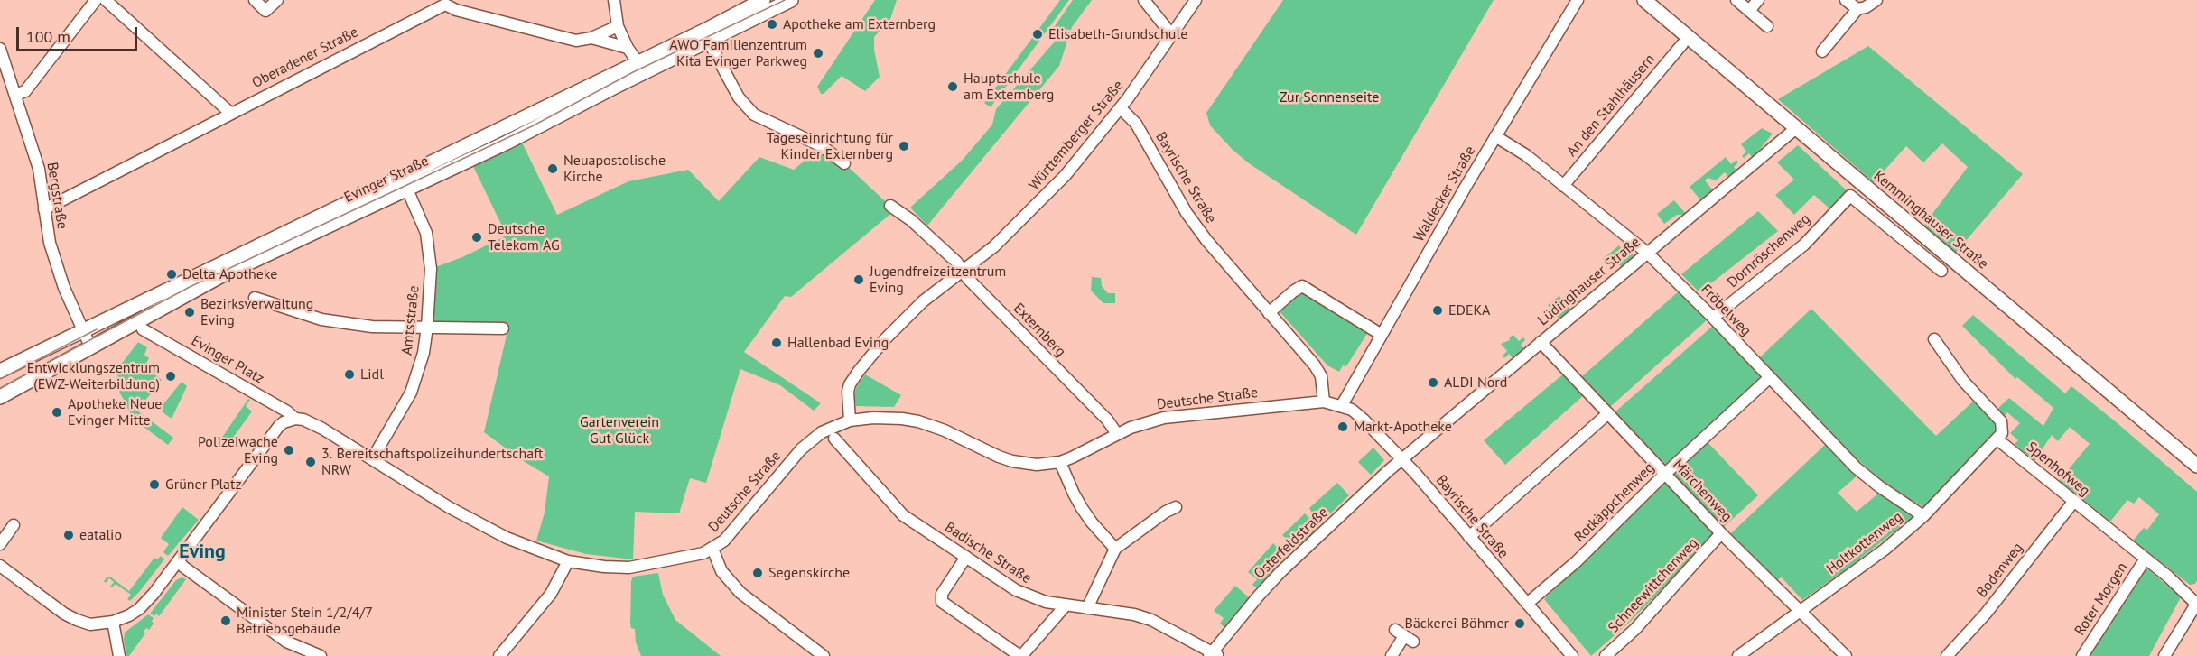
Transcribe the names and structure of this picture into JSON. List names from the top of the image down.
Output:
{
  "streets": {
    "main road": ["Evinger Straße", "Kemminghauser Straße"],
    "street": [
      "Oberadener Straße",
      "An den Stahlhäusern",
      "Württemberger Straße",
      "Bayrische Straße",
      "Waldecker Straße",
      "Bergstraße",
      "Dornröschenweg",
      "Lüdinghauser Straße",
      "Fröbelweg",
      "Amtsstraße",
      "Externberg",
      "Evinger Platz",
      "Deutsche Straße",
      "Spenhofweg",
      "Märchenweg",
      "Rotkäppchenweg",
      "Osterfeldstraße",
      "Holtkottenweg",
      "Badische Straße",
      "Bodenweg",
      "Schneewittchenweg",
      "Roter Morgen"
    ]
  },
  "crossings": [
    ["Oberadener Straße", "Bergstraße"],
    ["An den Stahlhäusern", "Fröbelweg"],
    ["Württemberger Straße", "Bayrische Straße"],
    ["Württemberger Straße", "Externberg"],
    ["Württemberger Straße", "Deutsche Straße"],
    ["Bayrische Straße", "Waldecker Straße"],
    ["Bayrische Straße", "Lüdinghauser Straße"],
    ["Bayrische Straße", "Deutsche Straße"],
    ["Bayrische Straße", "Rotkäppchenweg"],
    ["Bayrische Straße", "Osterfeldstraße"],
    ["Evinger Straße", "Bergstraße"],
    ["Evinger Straße", "Amtsstraße"],
    ["Waldecker Straße", "Fröbelweg"],
    ["Waldecker Straße", "Deutsche Straße"],
    ["Kemminghauser Straße", "Lüdinghauser Straße"],
    ["Dornröschenweg", "Fröbelweg"],
    ["Lüdinghauser Straße", "Fröbelweg"],
    ["Lüdinghauser Straße", "Märchenweg"],
    ["Lüdinghauser Straße", "Osterfeldstraße"],
    ["Fröbelweg", "Rotkäppchenweg"],
    ["Fröbelweg", "Holtkottenweg"],
    ["Amtsstraße", "Deutsche Straße"],
    ["Externberg", "Deutsche Straße"],
    ["Evinger Platz", "Deutsche Straße"],
    ["Spenhofweg", "Holtkottenweg"],
    ["Spenhofweg", "Bodenweg"],
    ["Spenhofweg", "Roter Morgen"],
    ["Märchenweg", "Rotkäppchenweg"],
    ["Märchenweg", "Holtkottenweg"],
    ["Märchenweg", "Schneewittchenweg"],
    ["Osterfeldstraße", "Badische Straße"]
  ],
  "districts": ["Eving"],
  "parks": ["Zur Sonnenseite", "Gartenverein Gut Glück"],
  "places": [
    "Apotheke am Externberg",
    "Elisabeth-Grundschule",
    "AWO Familienzentrum Kita Evinger Parkweg",
    "Hauptschule am Externberg",
    "Tageseinrichtung für Kinder Externberg",
    "Neuapostolische Kirche",
    "Deutsche Telekom AG",
    "Delta Apotheke",
    "Jugendfreizeitzentrum Eving",
    "EDEKA",
    "Bezirksverwaltung Eving",
    "Hallenbad Eving",
    "Lidl",
    "Entwicklungszentrum (EWZ-Weiterbildung)",
    "ALDI Nord",
    "Apotheke Neue Evinger Mitte",
    "Markt-Apotheke",
    "Polizeiwache Eving",
    "3. Bereitschaftspolizeihundertschaft NRW",
    "Grüner Platz",
    "eatalio",
    "Segenskirche",
    "Minister Stein 1/2/4/7 Betriebsgebäude",
    "Bäckerei Böhmer"
  ],
  "scale_bar": "100 m"
}
